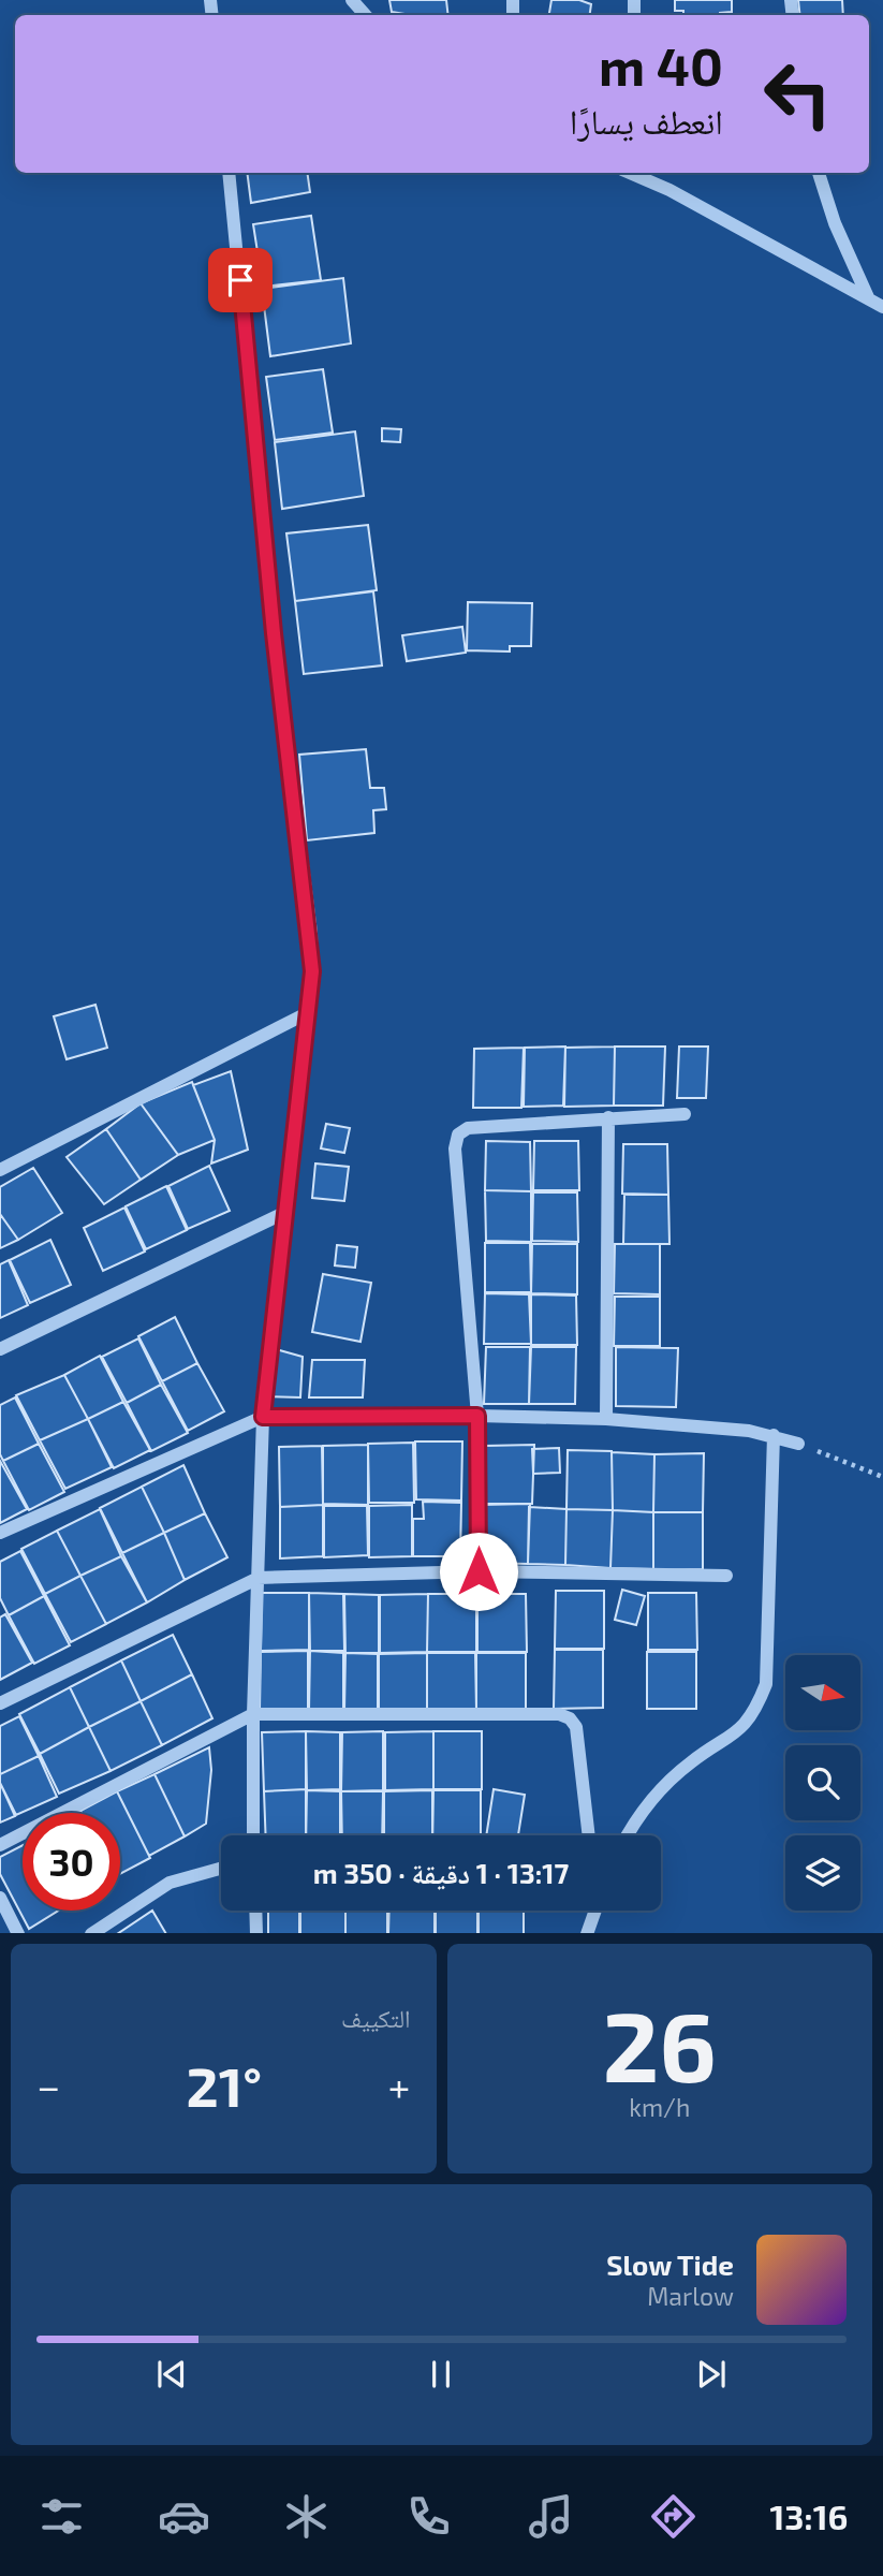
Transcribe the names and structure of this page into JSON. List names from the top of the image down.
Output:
{
  "north": "right",
  "page": {
    "turn": ["40 m", "انعطف يسارًا"],
    "limit": "30",
    "trip": "13:17 · 1 دقيقة · 350 m",
    "tile": [
      ["26", "km/h"],
      "التكييف"
    ],
    "heat": ["−", "21°", "+"],
    "song": ["Slow Tide", "Marlow"],
    "tabs": "13:16"
  }
}
